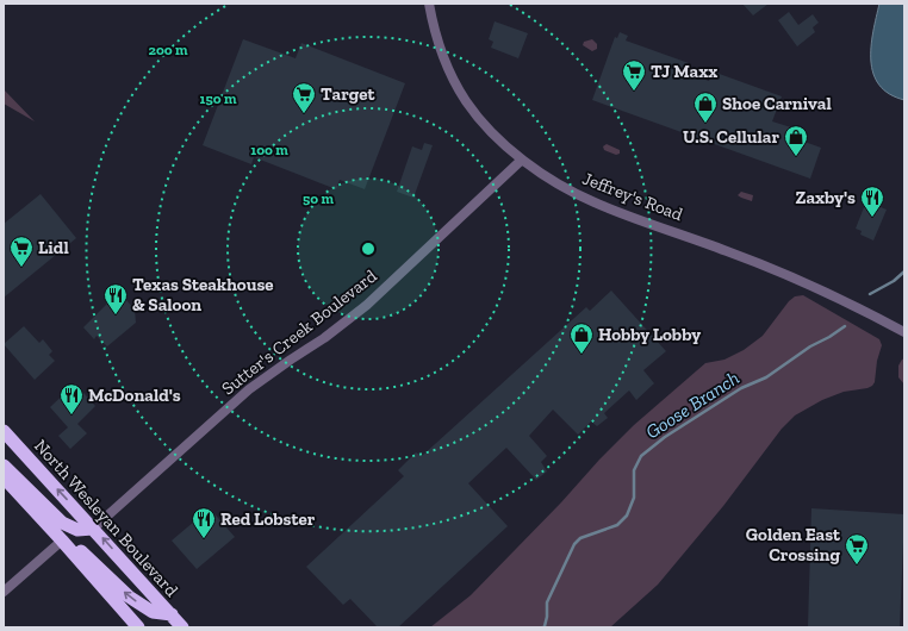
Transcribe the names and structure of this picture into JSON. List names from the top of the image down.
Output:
{
  "streets": {
    "highway": ["North Wesleyan Boulevard"],
    "street": ["Jeffrey's Road", "Sutter's Creek Boulevard"]
  },
  "crossings": [
    ["Jeffrey's Road", "Sutter's Creek Boulevard"],
    ["Sutter's Creek Boulevard", "North Wesleyan Boulevard"]
  ],
  "water": ["Goose Branch"],
  "places": {
    "supermarket": [
      "TJ Maxx",
      "Target",
      "Lidl",
      "Golden East Crossing"
    ],
    "shop": ["Shoe Carnival", "U.S. Cellular", "Hobby Lobby"],
    "restaurant": [
      "Zaxby's",
      "Texas Steakhouse & Saloon",
      "McDonald's",
      "Red Lobster"
    ]
  },
  "rings": [
    "200 m",
    "150 m",
    "100 m",
    "50 m"
  ]
}
